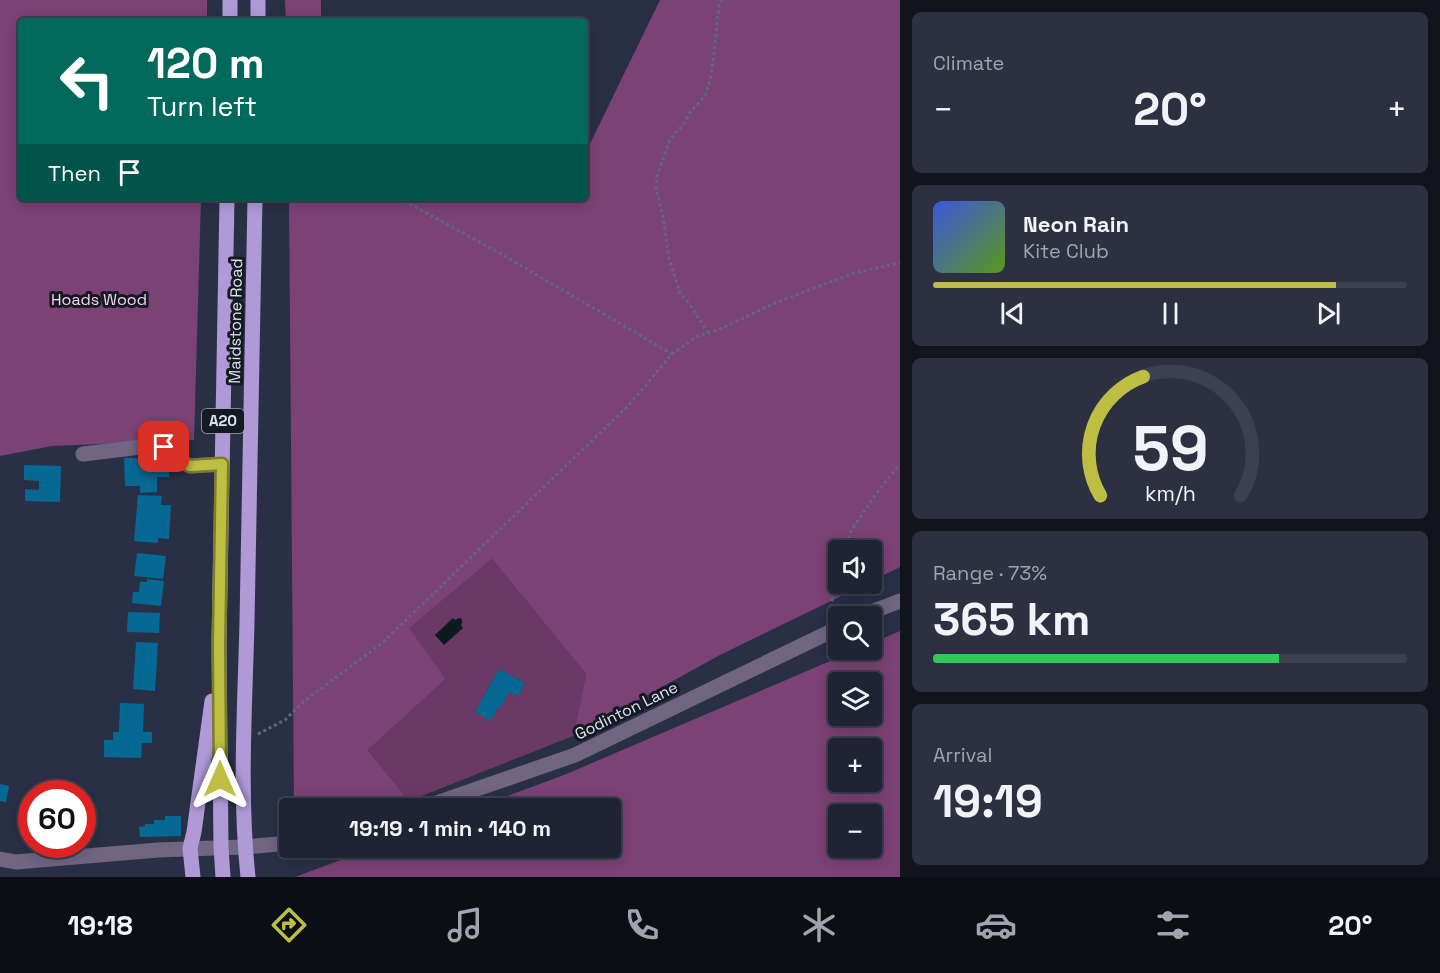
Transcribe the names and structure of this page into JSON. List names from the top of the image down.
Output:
{
  "streets": {
    "main road": ["Maidstone Road", "A20"],
    "street": ["Godinton Lane"]
  },
  "parks": ["Hoads Wood"],
  "page": {
    "tile": [
      "Climate",
      ["Range · 73%", "365 km"],
      ["Arrival", "19:19"]
    ],
    "turn": ["120 m", "Turn left"],
    "heat": ["−", "20°", "+"],
    "then": "Then",
    "song": ["Neon Rain", "Kite Club"],
    "map_buttons": ["+", "−"],
    "limit": "60",
    "trip": "19:19 · 1 min · 140 m",
    "tabs": ["19:18", "20°"],
    "gauge": ["59", "km/h"]
  }
}
